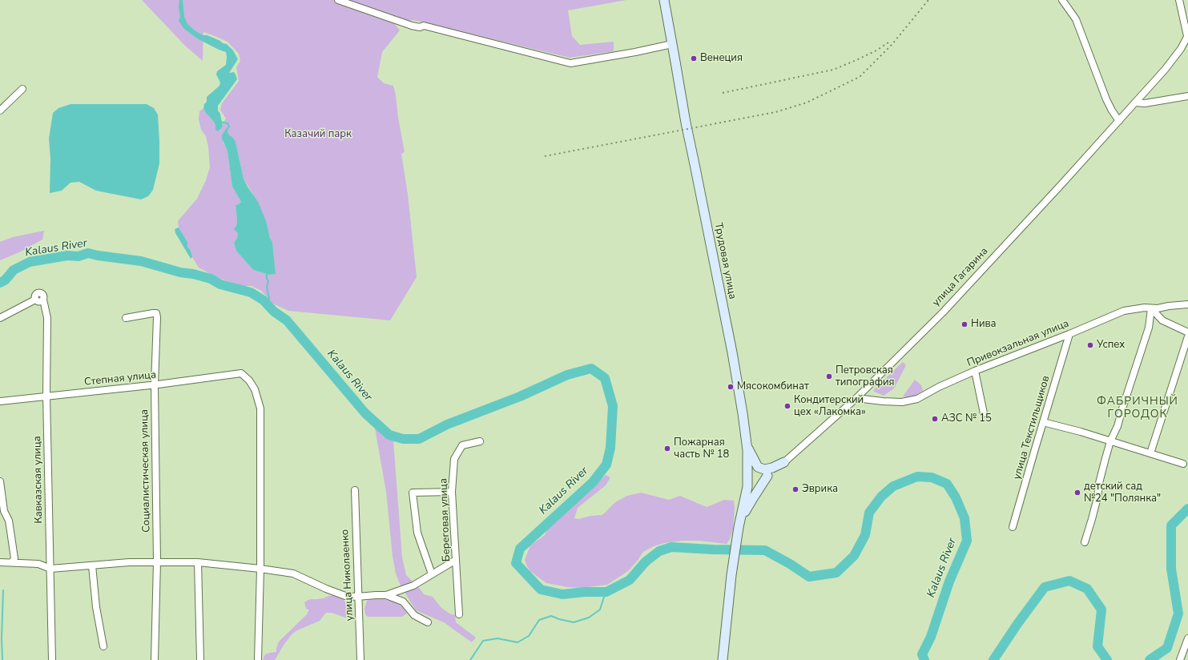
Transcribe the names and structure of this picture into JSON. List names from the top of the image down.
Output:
{
  "streets": {
    "main road": ["Трудовая улица", "улица Гагарина"],
    "street": [
      "Привокзальная улица",
      "Степная улица",
      "улица Текстильщиков",
      "Социалистическая улица",
      "Кавказская улица",
      "Береговая улица",
      "улица Николаенко"
    ]
  },
  "crossings": [
    ["Трудовая улица", "улица Гагарина"],
    ["улица Гагарина", "Привокзальная улица"],
    ["Привокзальная улица", "улица Текстильщиков"],
    ["Степная улица", "Социалистическая улица"],
    ["Степная улица", "Кавказская улица"]
  ],
  "districts": ["ФАБРИЧНЫЙ ГОРОДОК"],
  "water": ["Kalaus River"],
  "parks": ["Казачий парк"],
  "places": [
    "Венеция",
    "Нива",
    "Успех",
    "Петровская типография",
    "Мясокомбинат",
    "Кондитерский цех «Лакомка»",
    "АЗС № 15",
    "Пожарная часть № 18",
    "Эврика",
    "детский сад №24 \"Полянка\""
  ]
}
